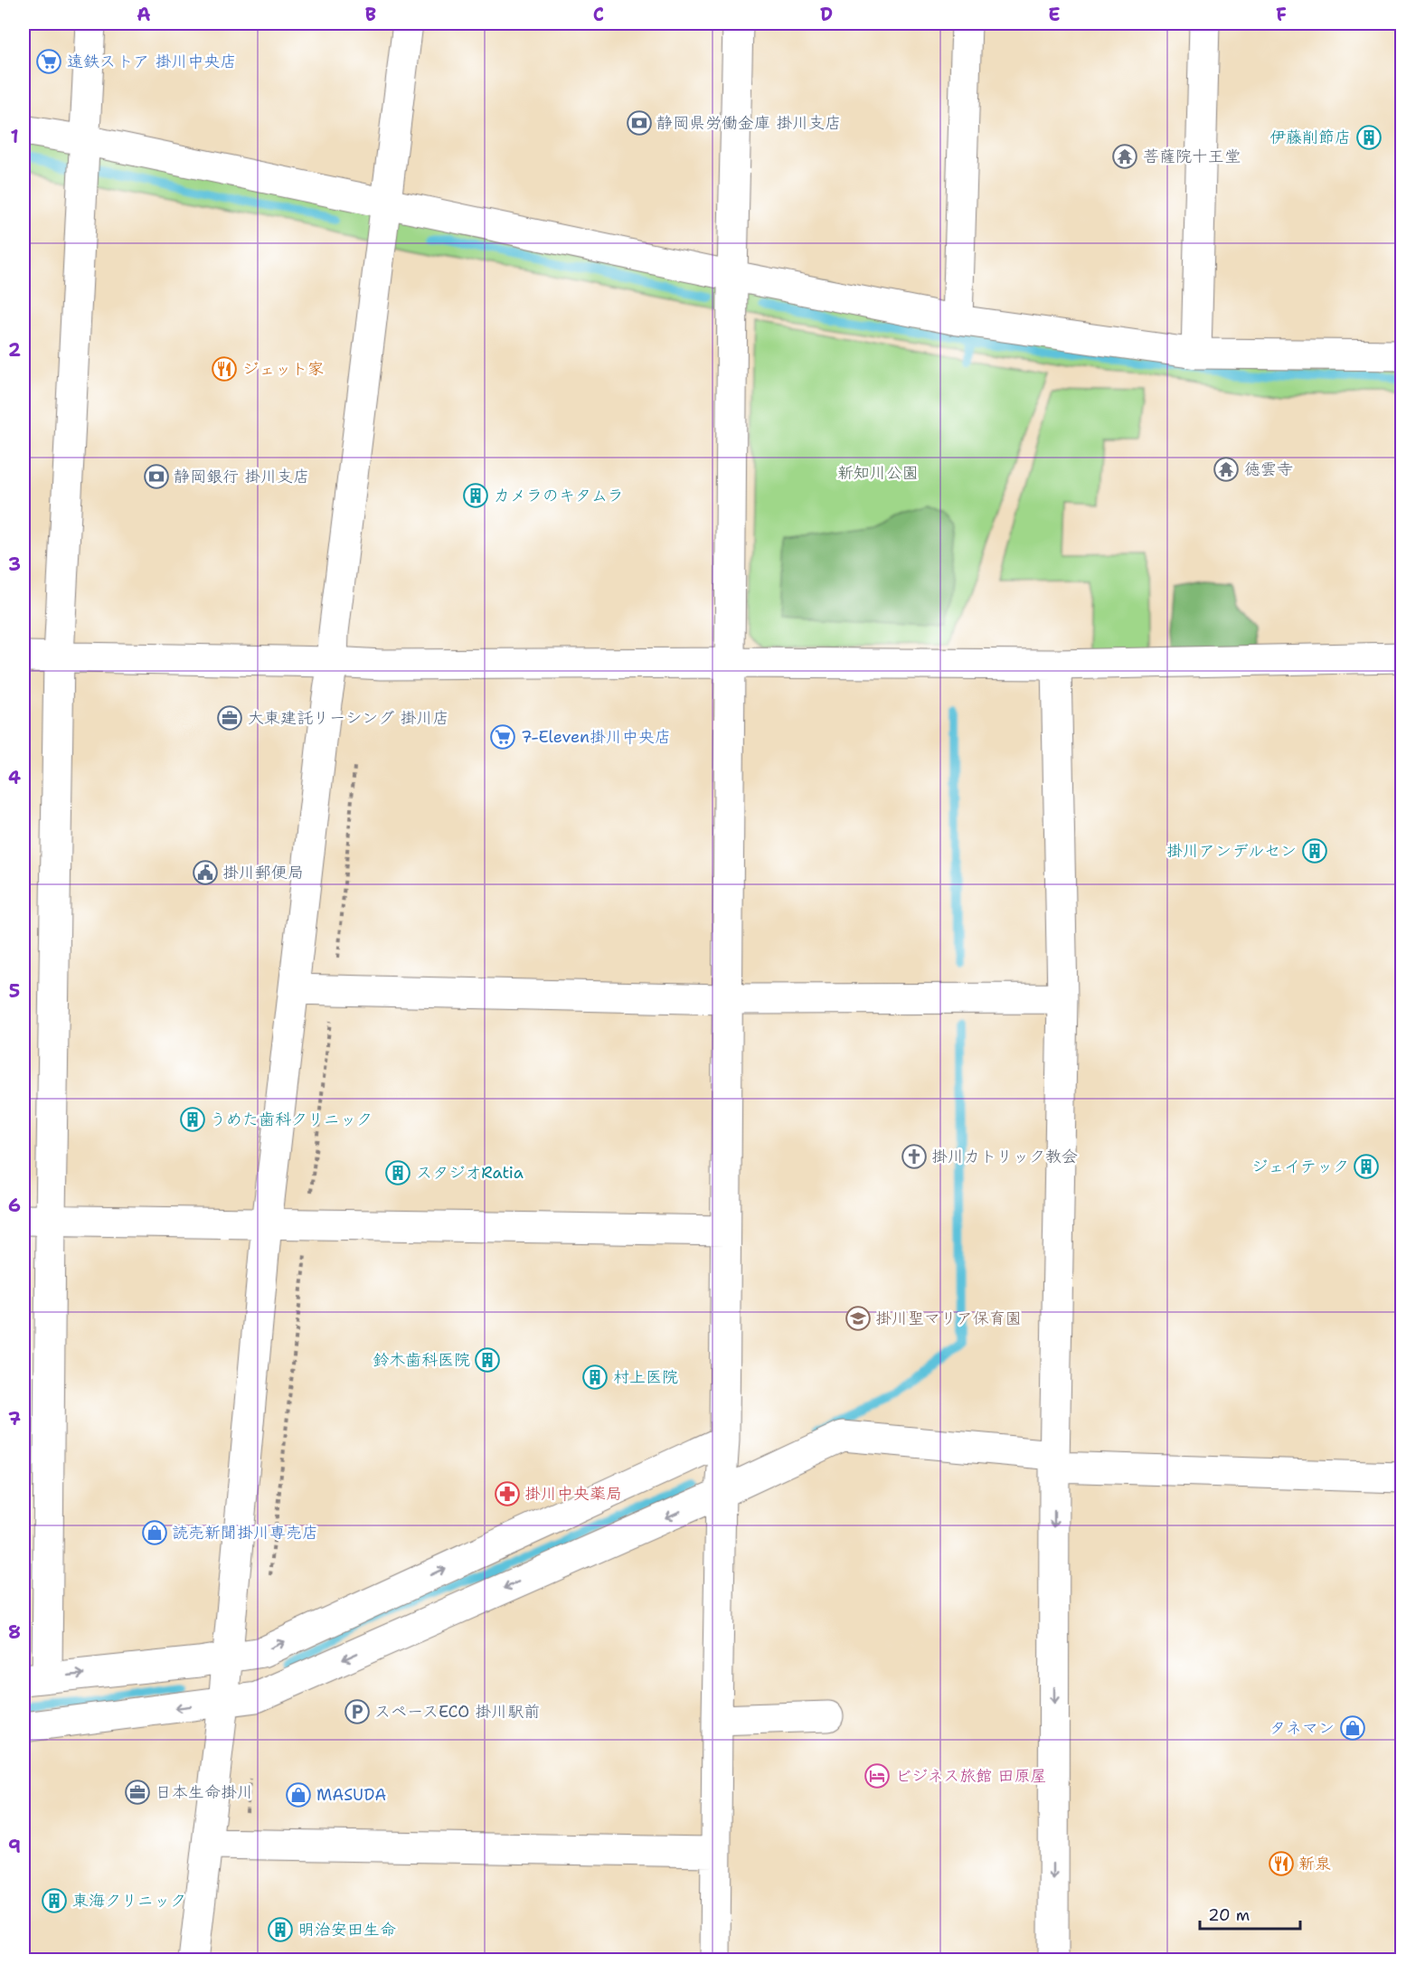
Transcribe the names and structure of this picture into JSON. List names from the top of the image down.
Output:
{
  "parks": ["新知川公園"],
  "places": {
    "supermarket": ["遠鉄ストア 掛川中央店", "7-Eleven掛川中央店"],
    "bank": ["静岡県労働金庫 掛川支店", "静岡銀行 掛川支店"],
    "building": [
      "伊藤削節店",
      "カメラのキタムラ",
      "掛川アンデルセン",
      "うめた歯科クリニック",
      "ジェイテック",
      "スタジオRatia",
      "鈴木歯科医院",
      "村上医院",
      "東海クリニック",
      "明治安田生命"
    ],
    "temple": ["菩薩院十王堂", "徳雲寺"],
    "restaurant": ["ジェット家", "新泉"],
    "office": ["大東建託リーシング 掛川店", "日本生命掛川"],
    "public building": ["掛川郵便局"],
    "church": ["掛川カトリック教会"],
    "school or university": ["掛川聖マリア保育園"],
    "pharmacy": ["掛川中央薬局"],
    "shop": ["読売新聞掛川専売店", "タネマン", "MASUDA"],
    "parking": ["スペースECO 掛川駅前"],
    "hotel": ["ビジネス旅館 田原屋"]
  },
  "scale_bar": "20 m",
  "grid": {
    "columns": [
      "A",
      "B",
      "C",
      "D",
      "E",
      "F"
    ],
    "rows": [
      "1",
      "2",
      "3",
      "4",
      "5",
      "6",
      "7",
      "8",
      "9"
    ]
  }
}
